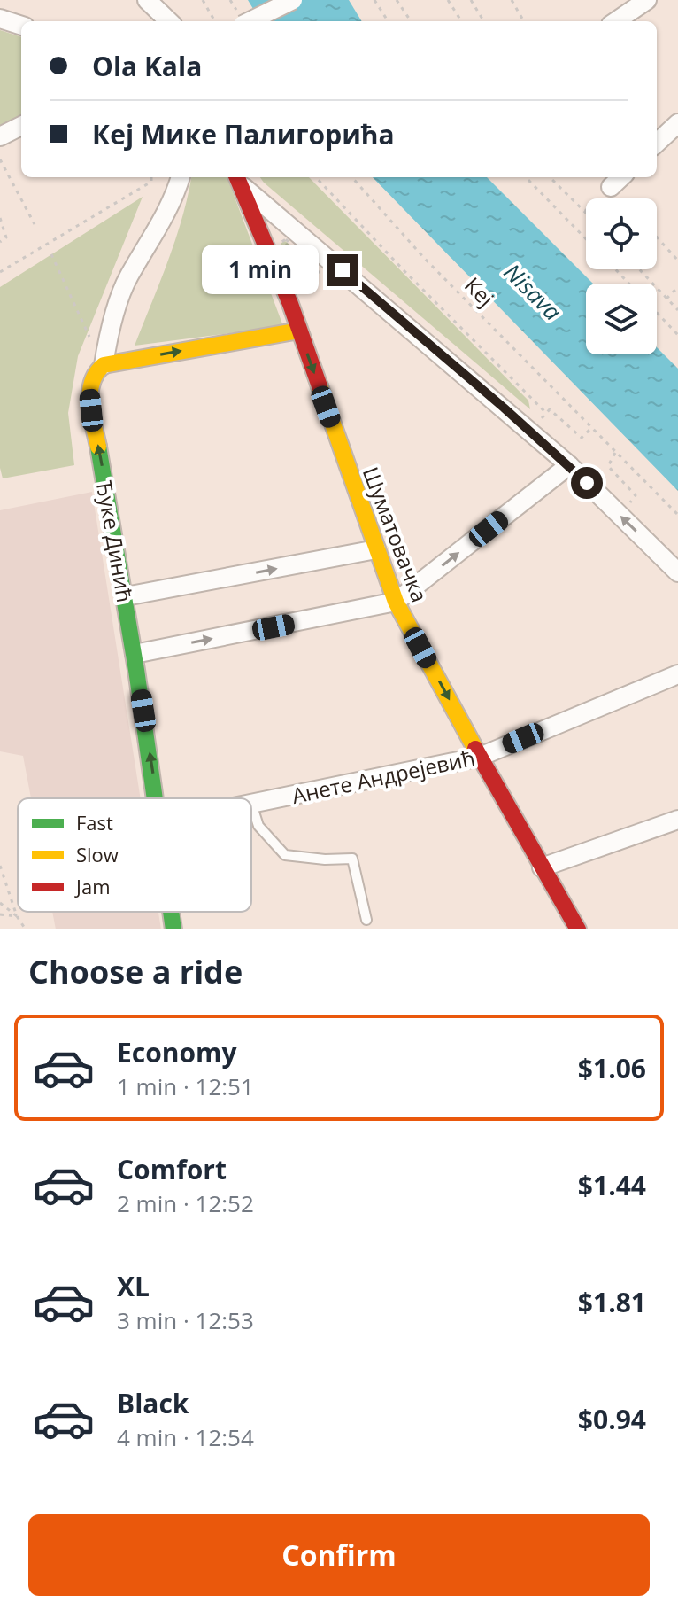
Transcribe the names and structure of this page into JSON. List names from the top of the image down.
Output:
{
  "streets": {
    "street": ["Шуматовачка", "Ђуке Динић", "Анете Андрејевић"],
    "path": ["Кеј"]
  },
  "crossings": [
    ["Шуматовачка", "Анете Андрејевић"]
  ],
  "one_way": ["Шуматовачка", "Ђуке Динић"],
  "water": ["Nisava"],
  "legend": ["Fast", "Slow", "Jam"],
  "page": {
    "banner": ["Ola Kala", "Кеј Мике Палигорића"],
    "bubble": "1 min",
    "heading": "Choose a ride",
    "list": [
      {
        "name": "Economy",
        "note": "1 min · 12:51",
        "value": "$1.06"
      },
      {
        "name": "Comfort",
        "note": "2 min · 12:52",
        "value": "$1.44"
      },
      {
        "name": "XL",
        "note": "3 min · 12:53",
        "value": "$1.81"
      },
      {
        "name": "Black",
        "note": "4 min · 12:54",
        "value": "$0.94"
      }
    ],
    "buttons": "Confirm"
  }
}
